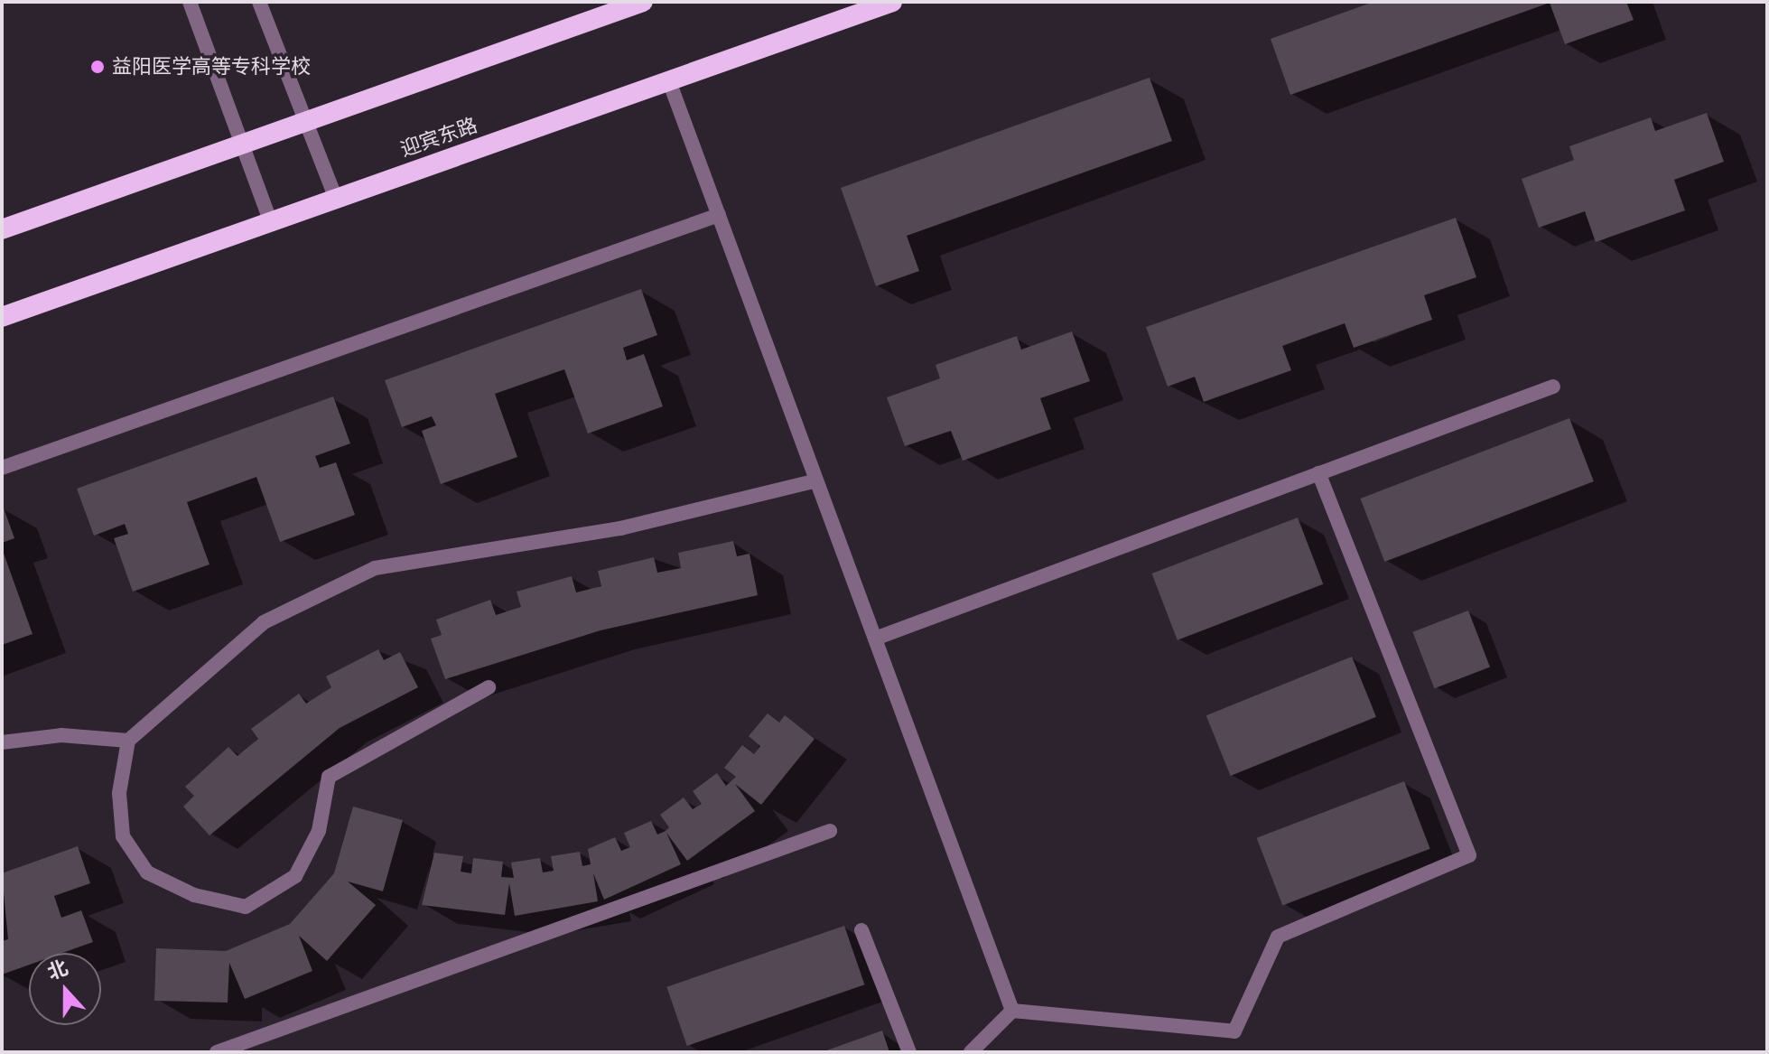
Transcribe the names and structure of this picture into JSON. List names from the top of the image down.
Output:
{
  "streets": {
    "highway": ["迎宾东路"]
  },
  "places": ["益阳医学高等专科学校"],
  "north": "top"
}
